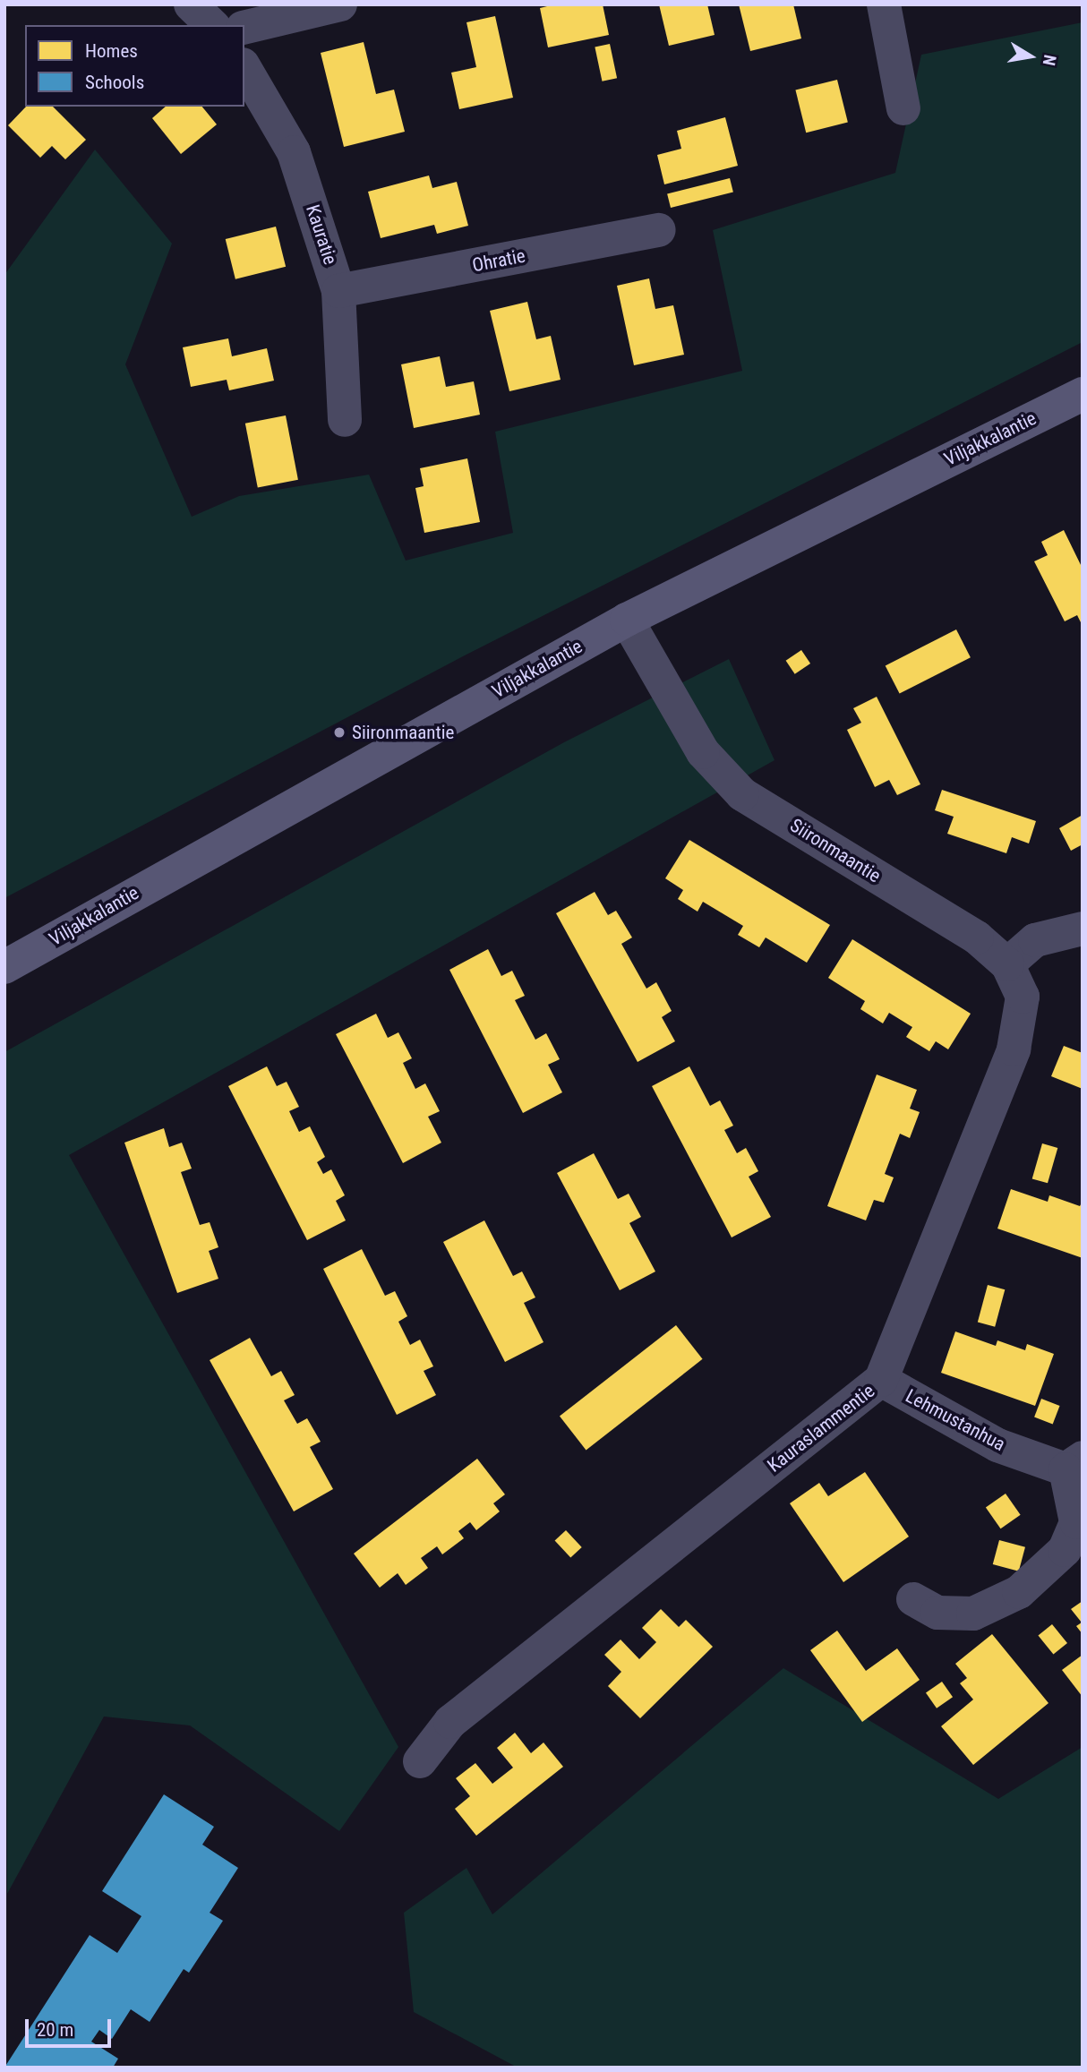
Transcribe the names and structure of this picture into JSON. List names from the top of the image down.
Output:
{
  "streets": {
    "main road": ["Viljakkalantie"],
    "street": [
      "Kauratie",
      "Ohratie",
      "Siironmaantie",
      "Lehmustanhua",
      "Kauraslammentie"
    ]
  },
  "crossings": [
    ["Kauratie", "Ohratie"],
    ["Viljakkalantie", "Siironmaantie"],
    ["Siironmaantie", "Kauraslammentie"],
    ["Lehmustanhua", "Kauraslammentie"]
  ],
  "places": ["Siironmaantie"],
  "legend": ["Homes", "Schools"],
  "scale_bar": "20 m",
  "north": "right"
}
